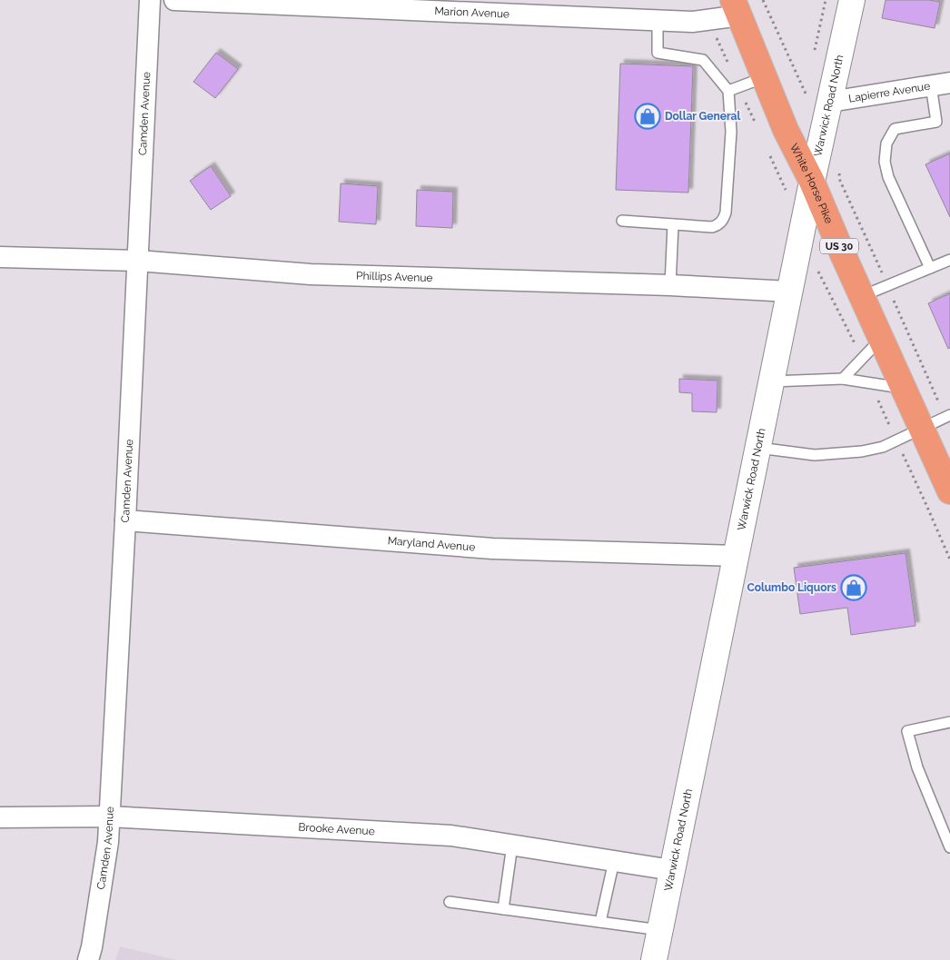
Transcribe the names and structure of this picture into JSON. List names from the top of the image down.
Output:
{
  "streets": {
    "highway": ["White Horse Pike", "US 30"],
    "street": [
      "Marion Avenue",
      "Lapierre Avenue",
      "Warwick Road North",
      "Camden Avenue",
      "Phillips Avenue",
      "Maryland Avenue",
      "Brooke Avenue"
    ]
  },
  "crossings": [
    ["Marion Avenue", "White Horse Pike"],
    ["Lapierre Avenue", "Warwick Road North"],
    ["Warwick Road North", "White Horse Pike"],
    ["Warwick Road North", "Phillips Avenue"],
    ["Warwick Road North", "Maryland Avenue"],
    ["Warwick Road North", "Brooke Avenue"],
    ["Camden Avenue", "Phillips Avenue"],
    ["Camden Avenue", "Maryland Avenue"],
    ["Camden Avenue", "Brooke Avenue"]
  ],
  "places": {
    "shop": ["Dollar General", "Columbo Liquors"]
  }
}
